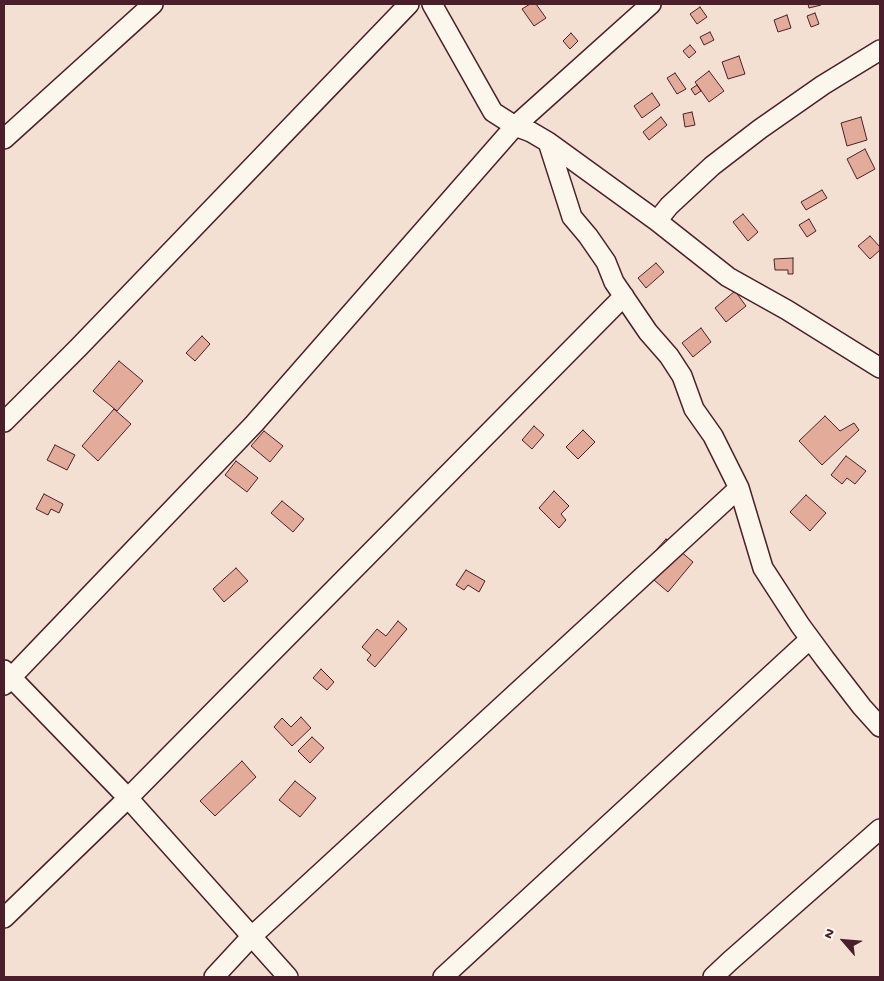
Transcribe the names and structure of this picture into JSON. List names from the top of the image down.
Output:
{
  "north": "top left"
}
